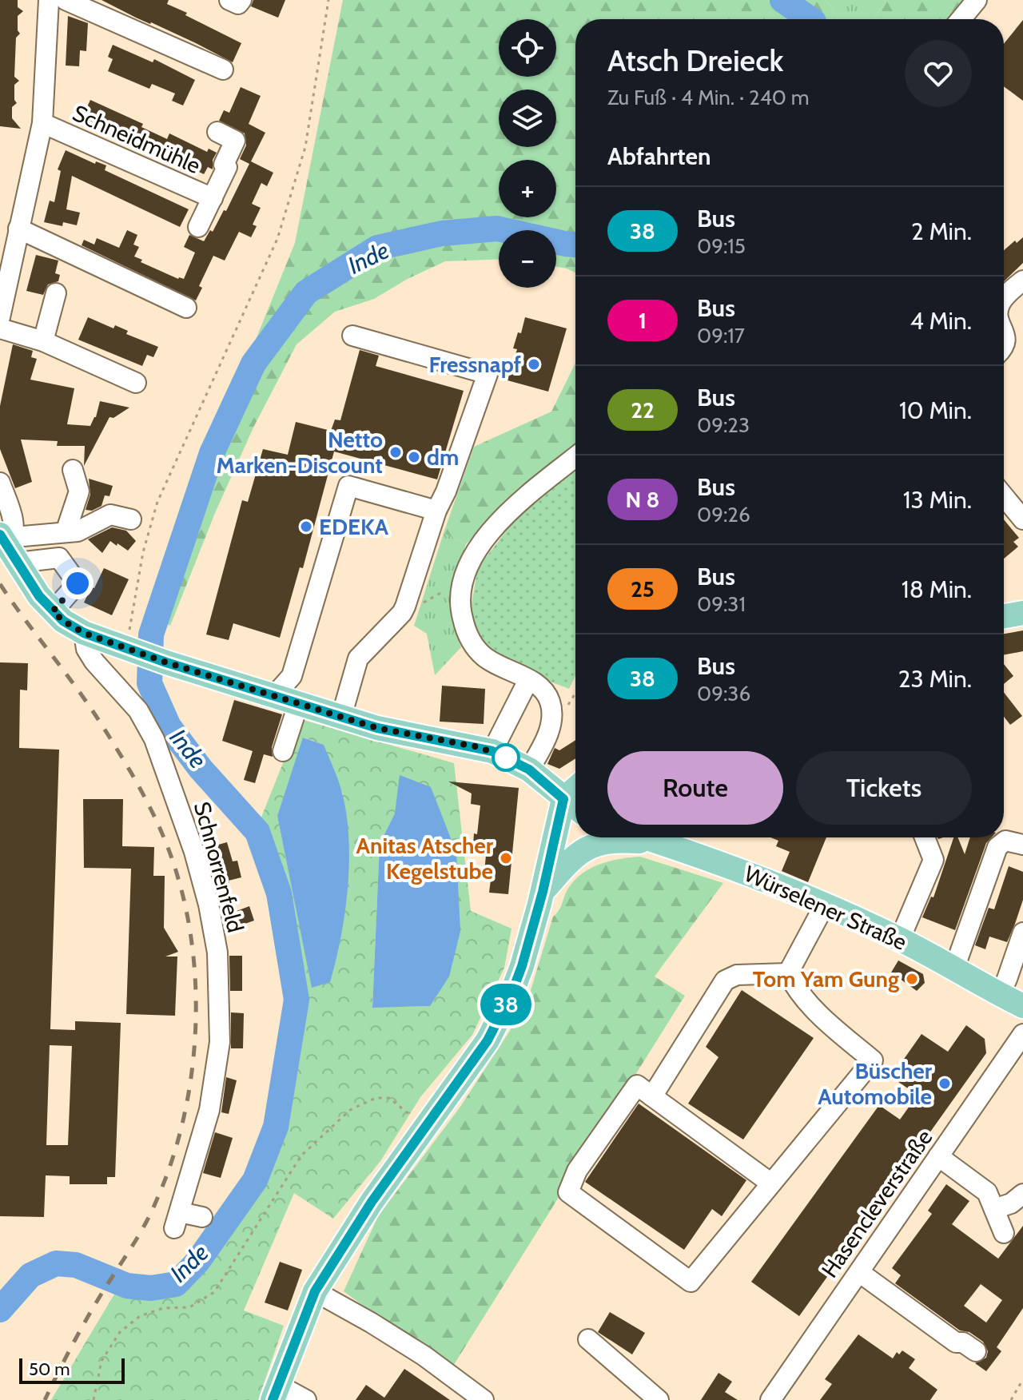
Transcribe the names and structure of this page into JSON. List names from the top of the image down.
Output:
{
  "streets": {
    "main road": ["Würselener Straße"],
    "street": ["Schneidmühle", "Schnorrenfeld", "Hasencleverstraße"]
  },
  "water": ["Inde"],
  "places": [
    "Fressnapf",
    "Netto Marken-Discount",
    "dm",
    "EDEKA",
    "Anitas Atscher Kegelstube",
    "Tom Yam Gung",
    "Büscher Automobile"
  ],
  "lines": ["bus line 38"],
  "scale_bar": "50 m",
  "page": {
    "on_map": "38",
    "map_buttons": ["+", "−"],
    "heading": [
      ["Atsch Dreieck", "Zu Fuß · 4 Min. · 240 m"],
      "Abfahrten"
    ],
    "list": [
      {
        "mark": "38",
        "name": "Bus",
        "note": "09:15",
        "value": "2 Min."
      },
      {
        "mark": "1",
        "name": "Bus",
        "note": "09:17",
        "value": "4 Min."
      },
      {
        "mark": "22",
        "name": "Bus",
        "note": "09:23",
        "value": "10 Min."
      },
      {
        "mark": "N 8",
        "name": "Bus",
        "note": "09:26",
        "value": "13 Min."
      },
      {
        "mark": "25",
        "name": "Bus",
        "note": "09:31",
        "value": "18 Min."
      },
      {
        "mark": "38",
        "name": "Bus",
        "note": "09:36",
        "value": "23 Min."
      }
    ],
    "buttons": ["Route", "Tickets"],
    "scale": "50 m"
  }
}
